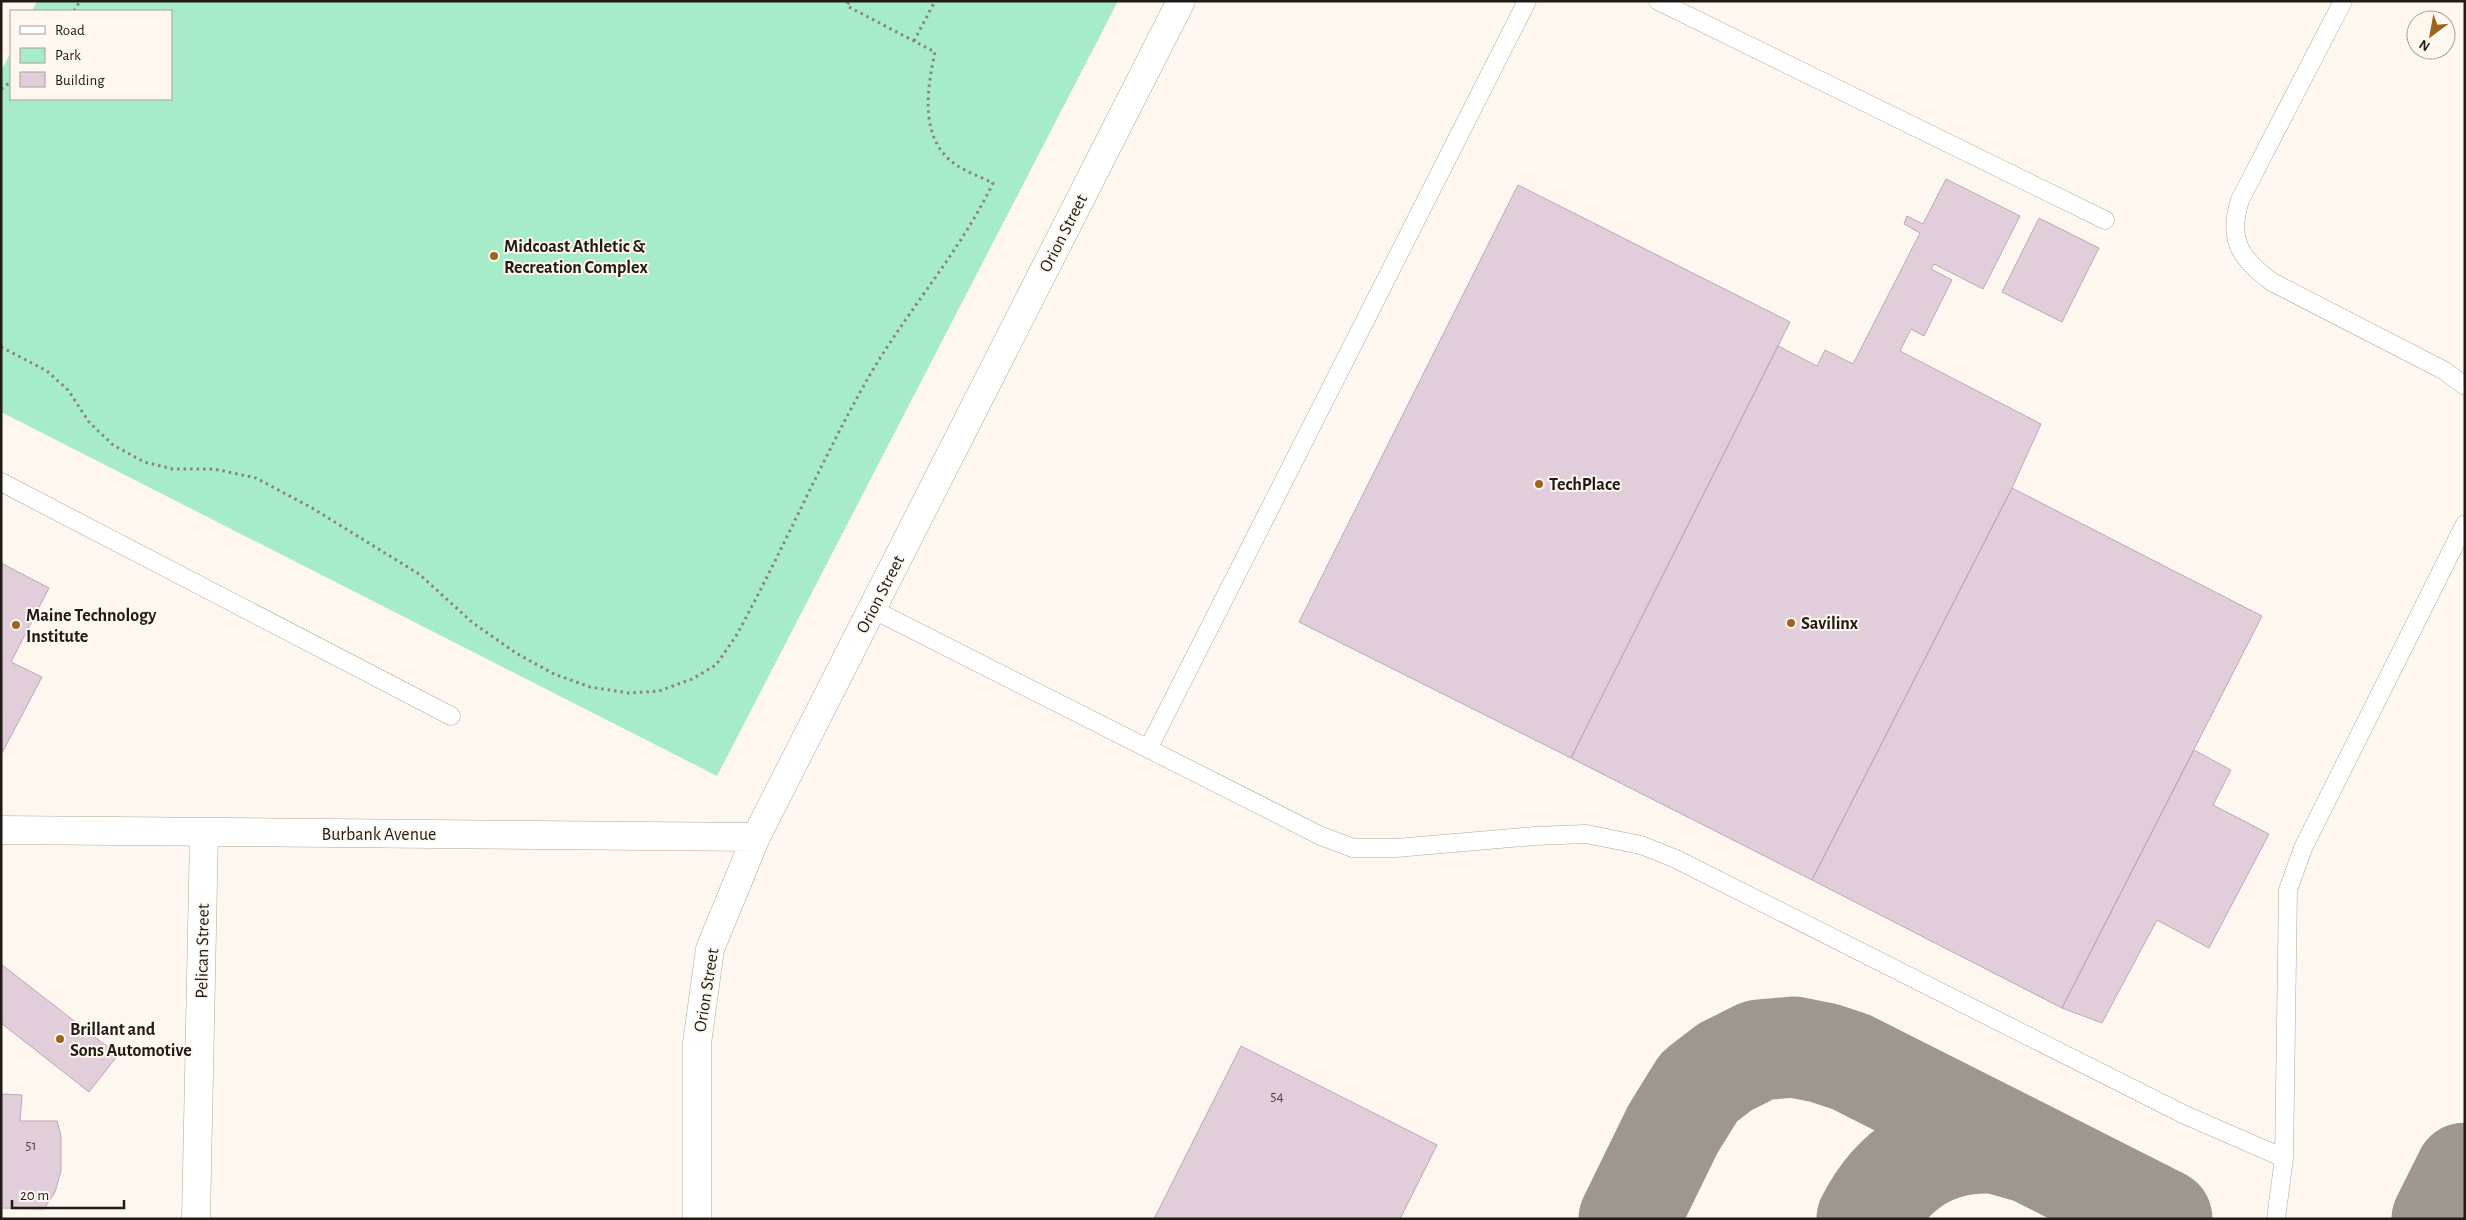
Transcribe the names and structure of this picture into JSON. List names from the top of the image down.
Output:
{
  "streets": {
    "street": ["Orion Street", "Burbank Avenue", "Pelican Street"]
  },
  "crossings": [
    ["Orion Street", "Burbank Avenue"],
    ["Burbank Avenue", "Pelican Street"]
  ],
  "places": [
    "Midcoast Athletic & Recreation Complex",
    "TechPlace",
    "Savilinx",
    "Maine Technology Institute",
    "Brillant and Sons Automotive"
  ],
  "house_numbers": ["54", "51"],
  "legend": ["Road", "Park", "Building"],
  "scale_bar": "20 m",
  "north": "bottom left"
}
